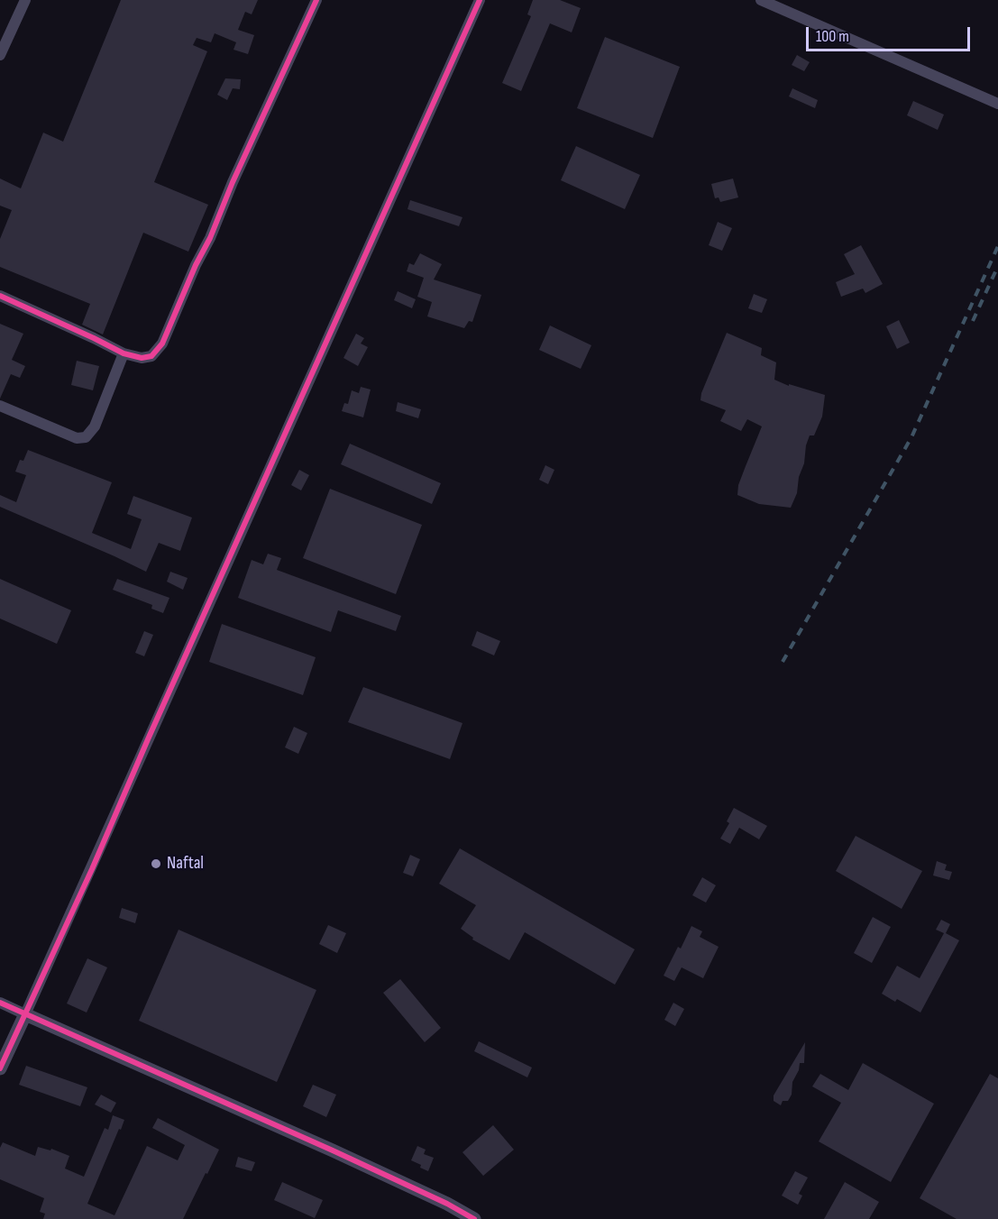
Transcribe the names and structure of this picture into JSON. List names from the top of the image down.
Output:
{
  "places": ["Naftal"],
  "scale_bar": "100 m"
}
